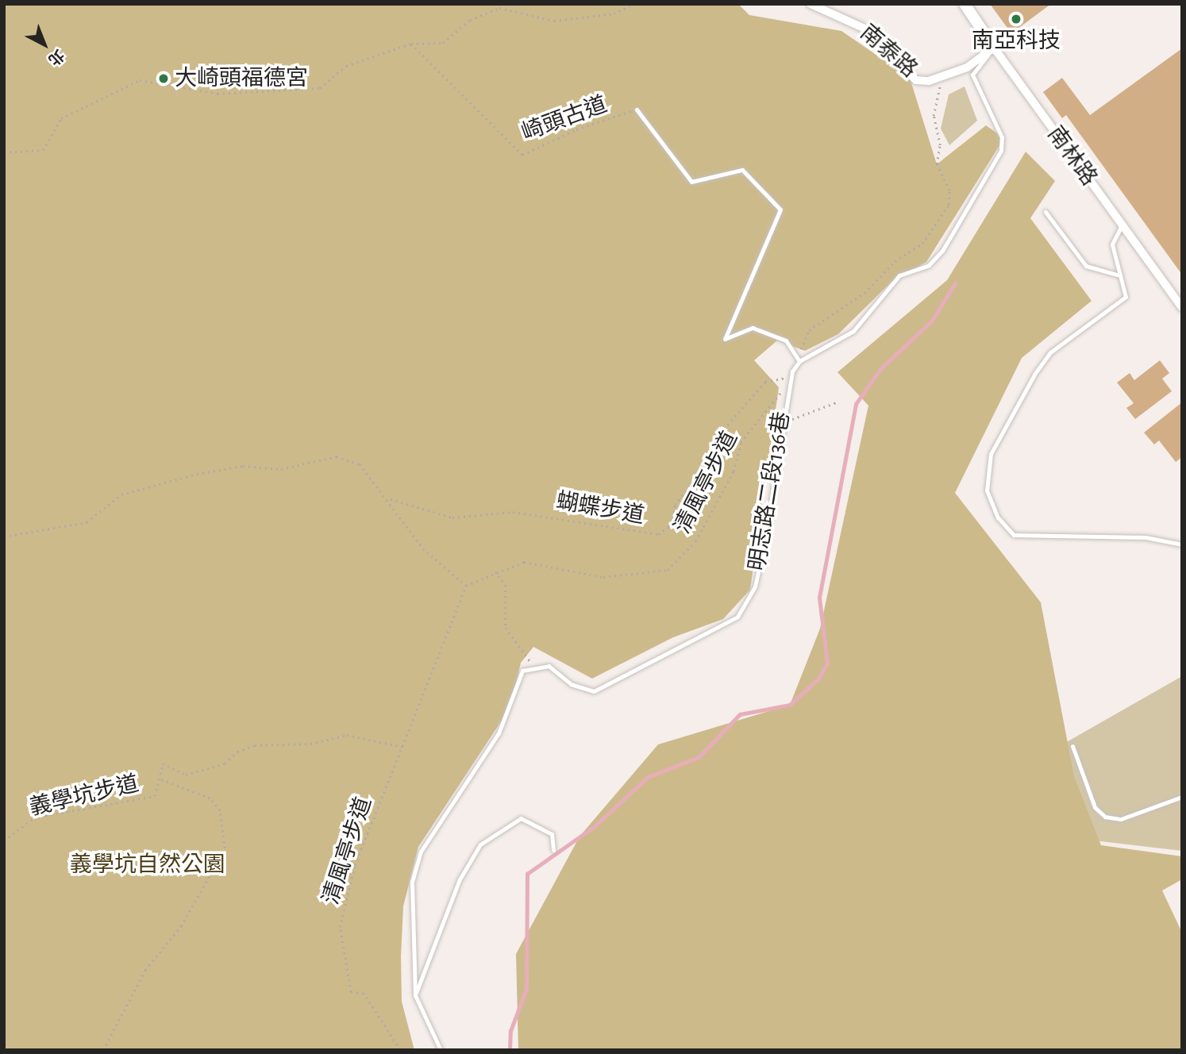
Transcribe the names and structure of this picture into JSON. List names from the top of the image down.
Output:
{
  "streets": {
    "street": ["南泰路", "南林路"],
    "lane": ["明志路二段136巷"],
    "path": [
      "崎頭古道",
      "清風亭步道",
      "蝴蝶步道",
      "義學坑步道"
    ]
  },
  "crossings": [
    ["南泰路", "南林路"],
    ["南泰路", "明志路二段136巷"],
    ["南林路", "明志路二段136巷"],
    ["清風亭步道", "明志路二段136巷"],
    ["清風亭步道", "義學坑步道"],
    ["明志路二段136巷", "蝴蝶步道"]
  ],
  "parks": ["義學坑自然公園"],
  "places": ["南亞科技", "大崎頭福德宮"],
  "north": "bottom right"
}
